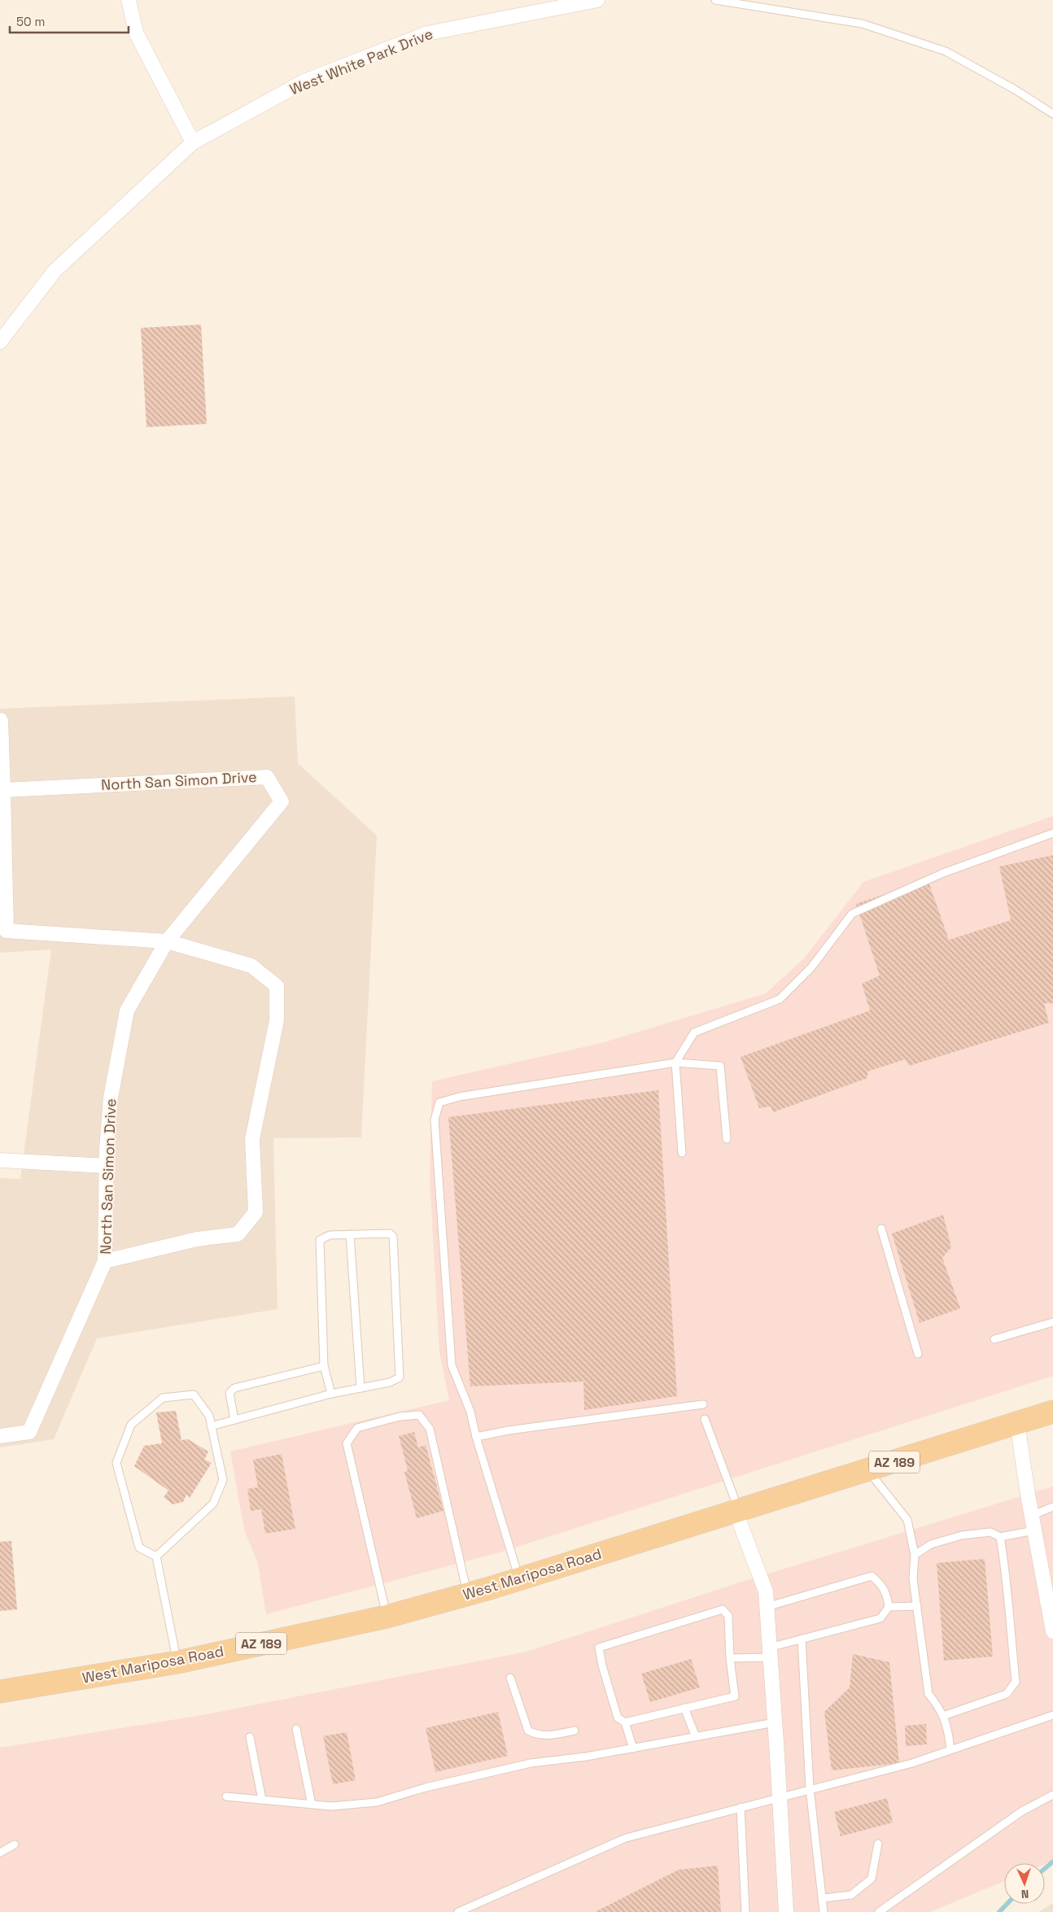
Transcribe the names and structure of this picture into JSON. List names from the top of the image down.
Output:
{
  "streets": {
    "main road": ["AZ 189", "West Mariposa Road"],
    "street": ["West White Park Drive", "North San Simon Drive"]
  },
  "scale_bar": "50 m",
  "north": "bottom"
}
